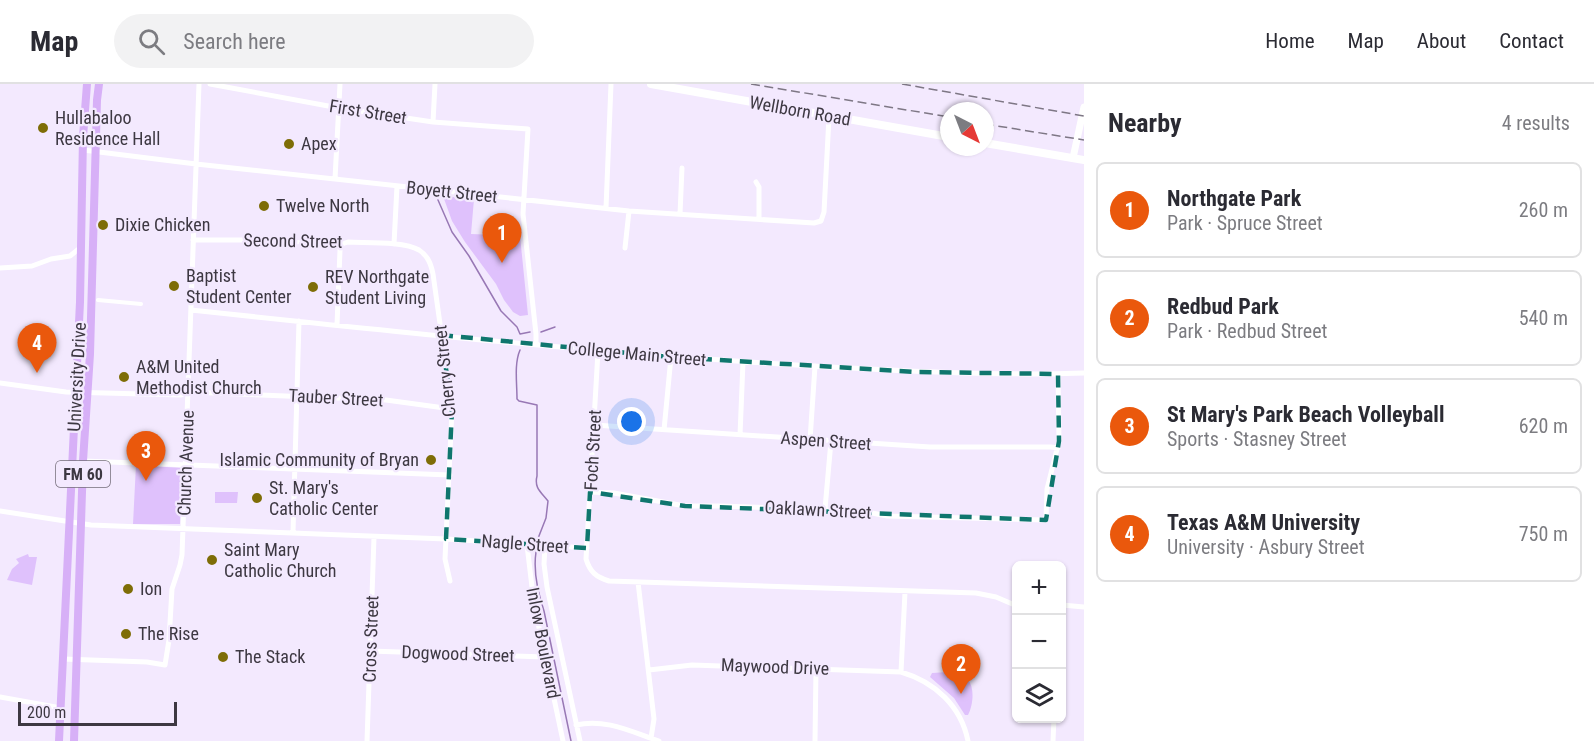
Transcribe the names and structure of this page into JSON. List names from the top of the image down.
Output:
{
  "streets": {
    "main road": ["Wellborn Road", "University Drive", "FM 60"],
    "street": [
      "First Street",
      "Boyett Street",
      "Second Street",
      "College Main Street",
      "Cherry Street",
      "Tauber Street",
      "Aspen Street",
      "Foch Street",
      "Church Avenue",
      "Oaklawn Street",
      "Nagle Street",
      "Cross Street",
      "Inlow Boulevard",
      "Dogwood Street",
      "Maywood Drive"
    ]
  },
  "crossings": [
    ["Wellborn Road", "Boyett Street"],
    ["First Street", "Boyett Street"],
    ["Boyett Street", "University Drive"],
    ["Boyett Street", "Church Avenue"],
    ["Second Street", "Cherry Street"],
    ["Second Street", "Church Avenue"],
    ["College Main Street", "Cherry Street"],
    ["College Main Street", "Foch Street"],
    ["College Main Street", "Church Avenue"],
    ["Cherry Street", "Tauber Street"],
    ["Cherry Street", "Nagle Street"],
    ["University Drive", "Tauber Street"],
    ["University Drive", "Church Avenue"],
    ["University Drive", "Nagle Street"],
    ["Tauber Street", "Church Avenue"],
    ["Aspen Street", "Foch Street"],
    ["Aspen Street", "Oaklawn Street"],
    ["Foch Street", "Oaklawn Street"],
    ["Foch Street", "Nagle Street"],
    ["Church Avenue", "Nagle Street"],
    ["Nagle Street", "Cross Street"],
    ["Nagle Street", "Inlow Boulevard"],
    ["Cross Street", "Dogwood Street"],
    ["Inlow Boulevard", "Dogwood Street"]
  ],
  "places": [
    "Hullabaloo Residence Hall",
    "Apex",
    "Twelve North",
    "Dixie Chicken",
    "Baptist Student Center",
    "REV Northgate Student Living",
    "A&M United Methodist Church",
    "Islamic Community of Bryan",
    "St. Mary's Catholic Center",
    "Saint Mary Catholic Church",
    "Ion",
    "The Rise",
    "The Stack"
  ],
  "scale_bar": "200 m",
  "north": "bottom right",
  "page": {
    "header": "Map",
    "search": "Search here",
    "nav": [
      "Home",
      "Map",
      "About",
      "Contact"
    ],
    "heading": ["Nearby", "4 results"],
    "list": [
      {
        "mark": "1",
        "name": "Northgate Park",
        "note": "Park · Spruce Street",
        "value": "260 m"
      },
      {
        "mark": "2",
        "name": "Redbud Park",
        "note": "Park · Redbud Street",
        "value": "540 m"
      },
      {
        "mark": "3",
        "name": "St Mary's Park Beach Volleyball",
        "note": "Sports · Stasney Street",
        "value": "620 m"
      },
      {
        "mark": "4",
        "name": "Texas A&M University",
        "note": "University · Asbury Street",
        "value": "750 m"
      }
    ],
    "pins": [
      "1",
      "4",
      "3",
      "2"
    ],
    "map_buttons": ["+", "−"],
    "scale": "200 m"
  }
}
